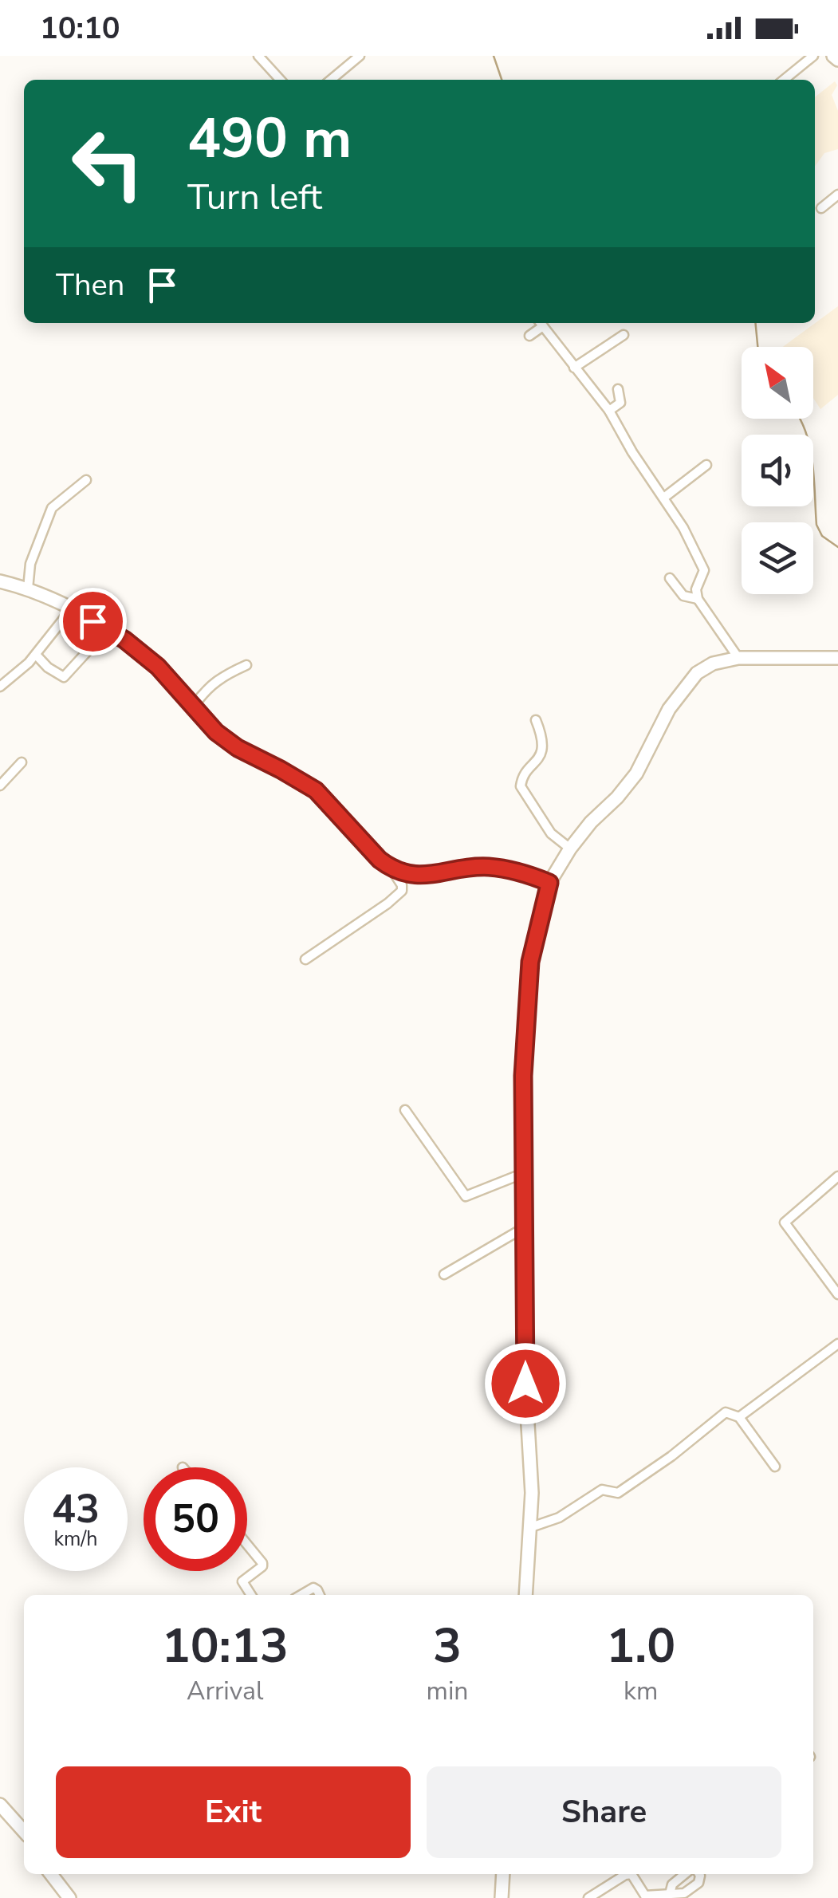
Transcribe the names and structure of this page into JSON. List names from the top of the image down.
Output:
{
  "north": "top left",
  "page": {
    "status": "10:10",
    "turn": ["490 m", "Turn left"],
    "then": "Then",
    "speed": "43 km/h",
    "limit": "50",
    "eta": [
      "10:13",
      "Arrival",
      "3",
      "min",
      "1.0",
      "km"
    ],
    "buttons": ["Exit", "Share"]
  }
}
